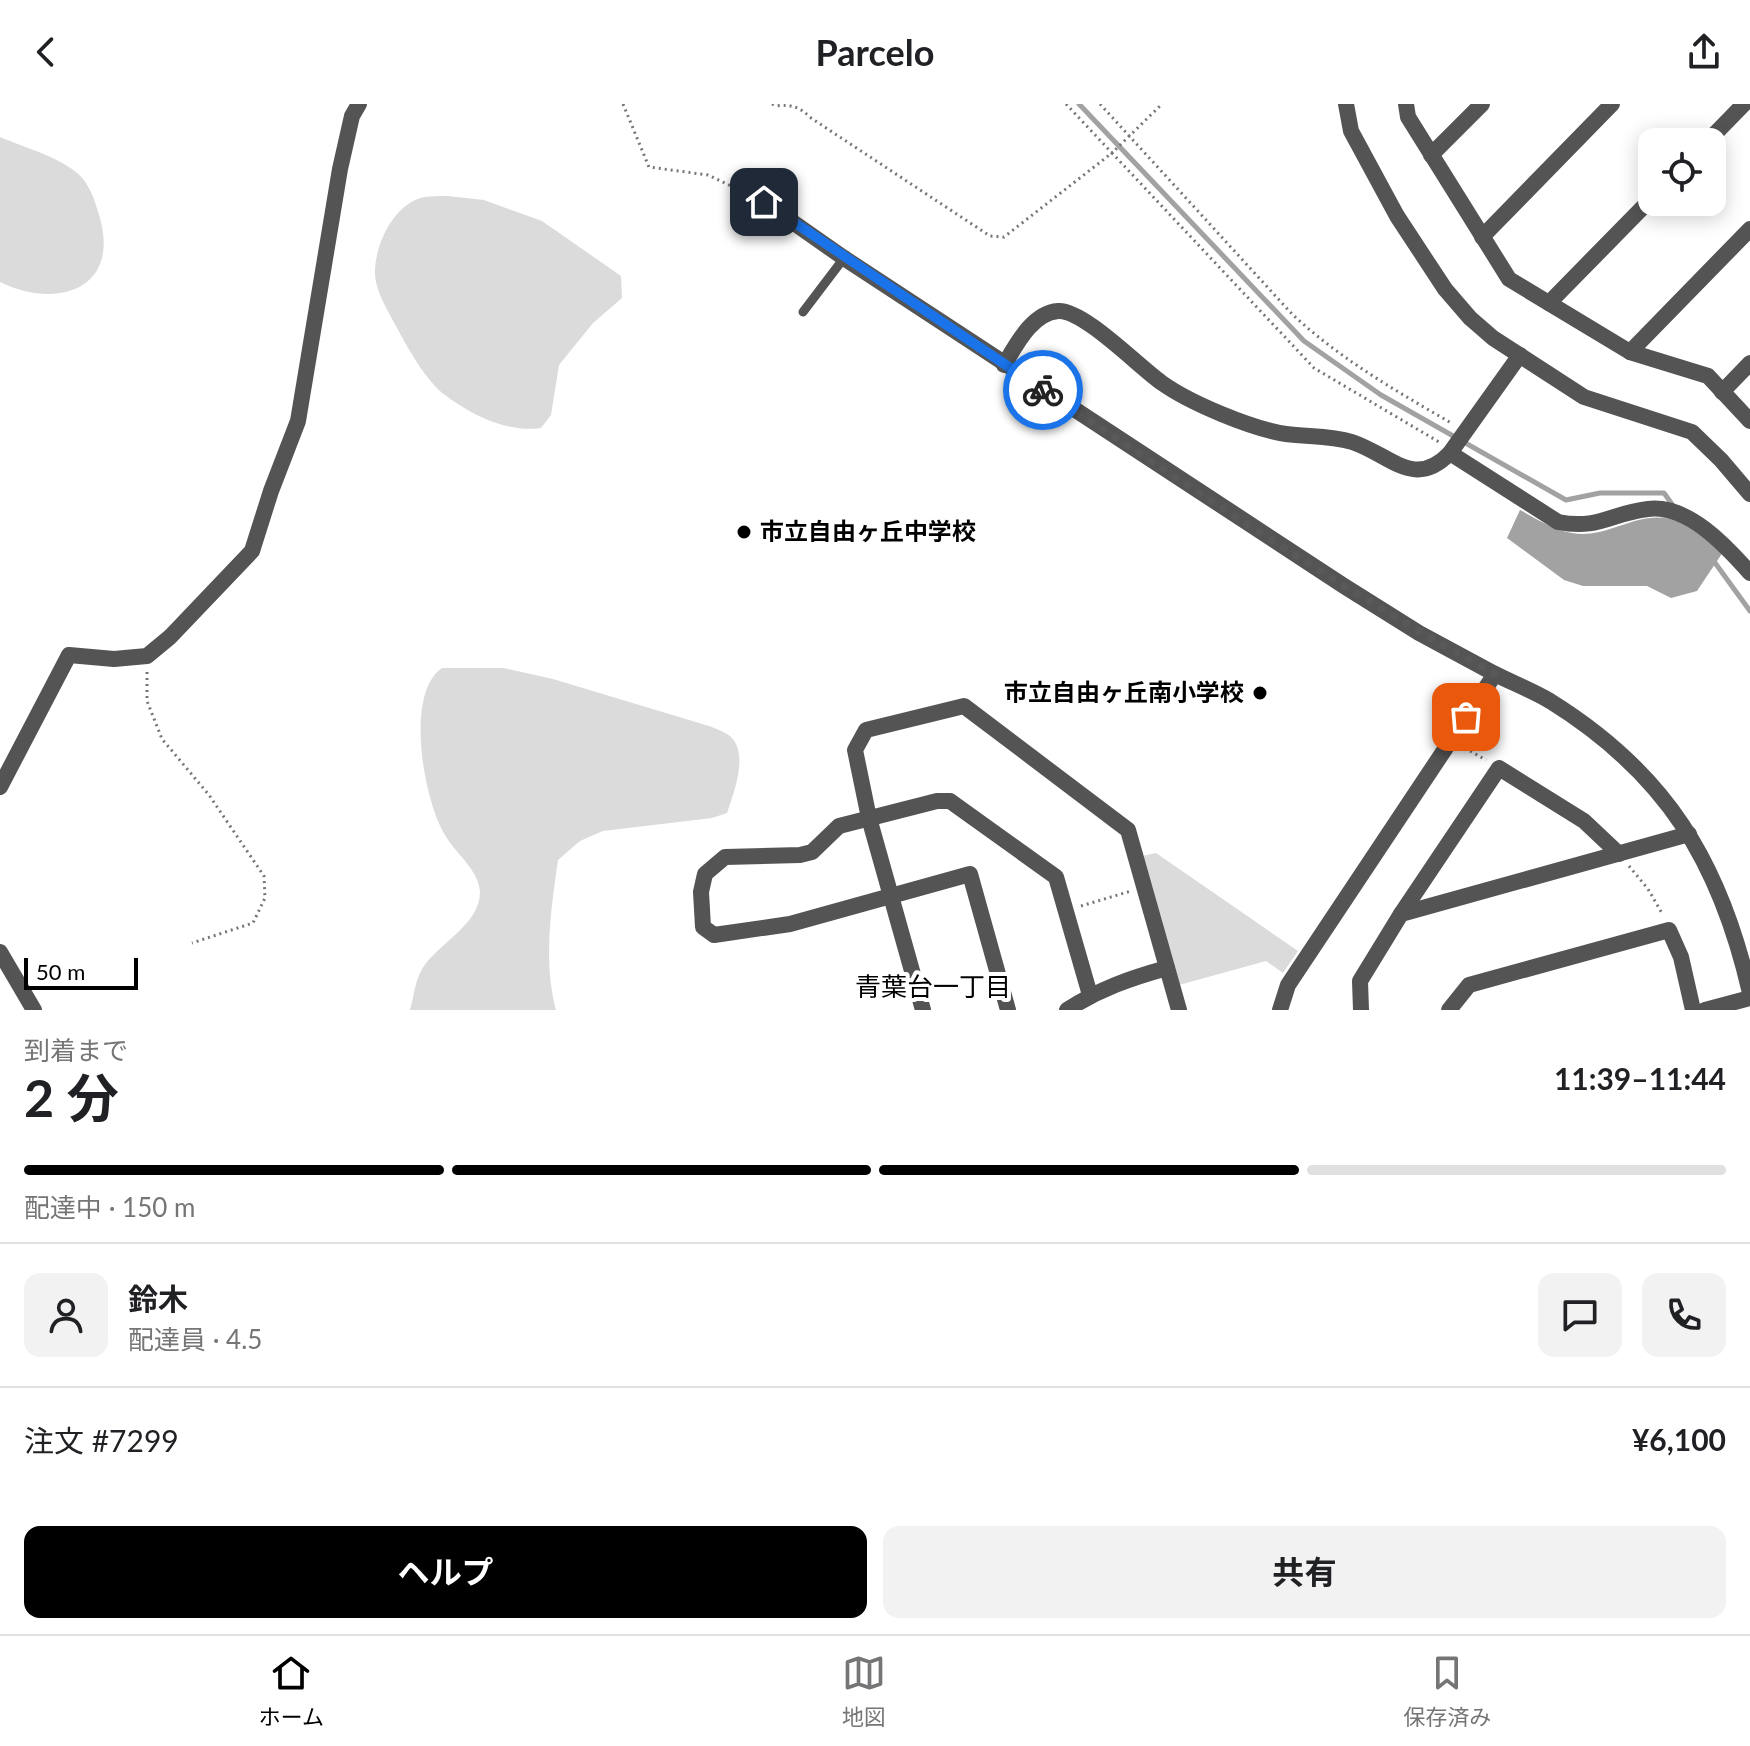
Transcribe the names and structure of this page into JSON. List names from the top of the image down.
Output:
{
  "districts": ["青葉台一丁目"],
  "places": ["市立自由ヶ丘中学校", "市立自由ヶ丘南小学校"],
  "scale_bar": "50 m",
  "page": {
    "header": "Parcelo",
    "scale": "50 m",
    "heading": ["2 分", "到着まで", "11:39–11:44"],
    "panel": [
      "鈴木",
      "配達員 · 4.5",
      "注文 #7299",
      "¥6,100"
    ],
    "bar": "配達中 · 150 m",
    "buttons": ["ヘルプ", "共有"],
    "tabs": ["ホーム", "地図", "保存済み"]
  }
}
